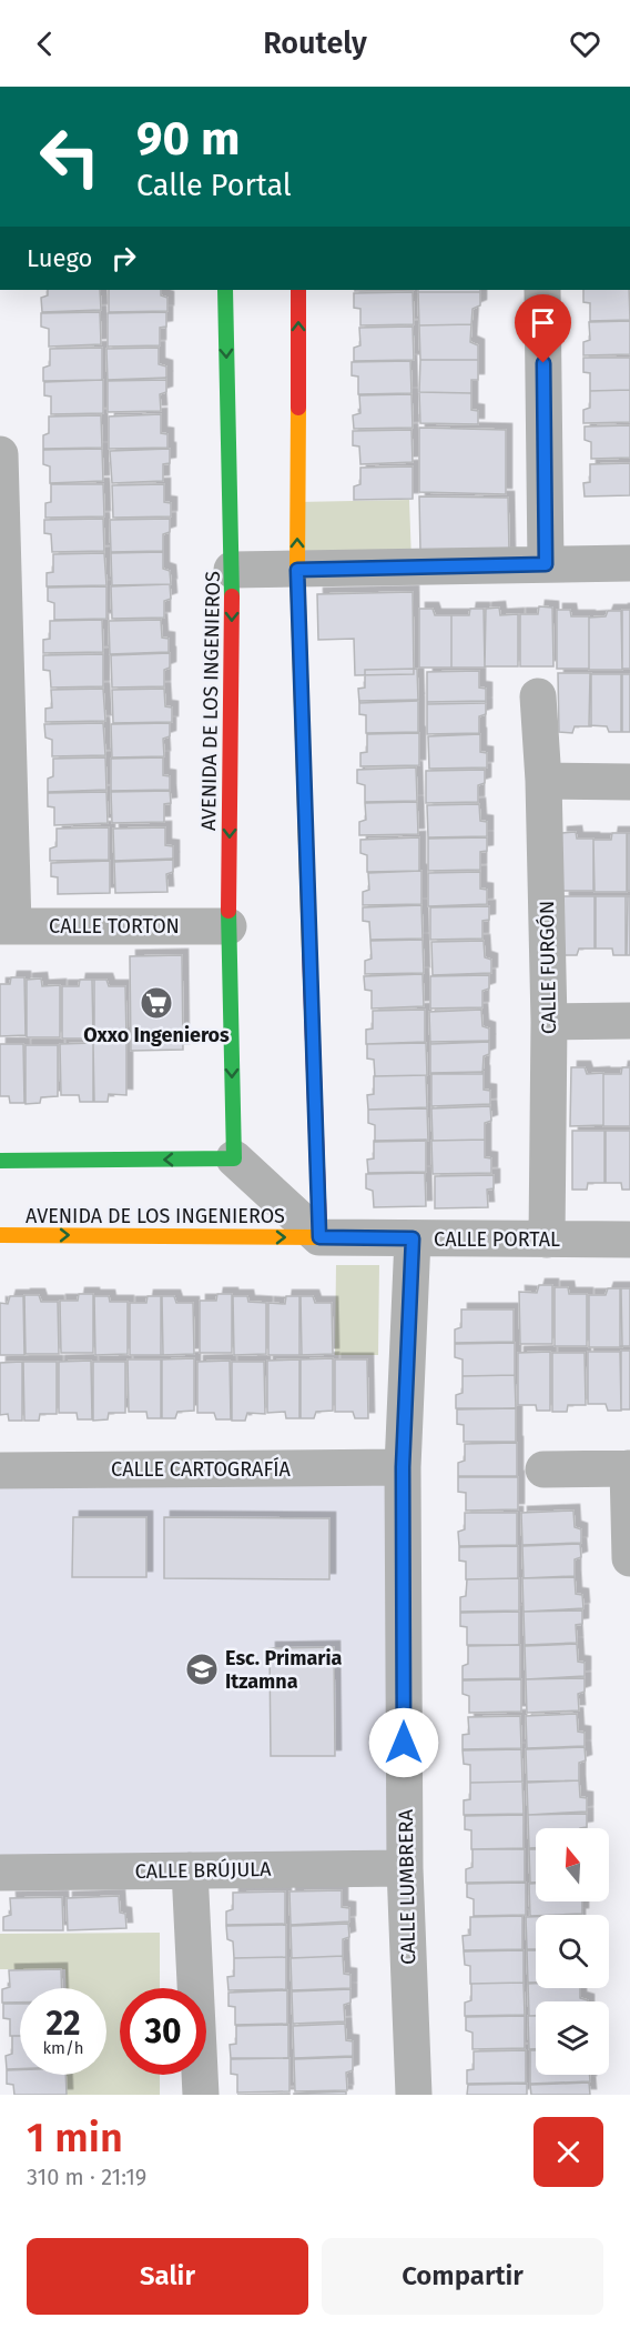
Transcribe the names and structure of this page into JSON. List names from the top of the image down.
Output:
{
  "streets": {
    "street": [
      "AVENIDA DE LOS INGENIEROS",
      "CALLE TORTON",
      "CALLE FURGÓN",
      "CALLE PORTAL",
      "CALLE CARTOGRAFÍA",
      "CALLE BRÚJULA",
      "CALLE LUMBRERA"
    ]
  },
  "crossings": [
    ["AVENIDA DE LOS INGENIEROS", "CALLE TORTON"],
    ["AVENIDA DE LOS INGENIEROS", "CALLE PORTAL"],
    ["CALLE FURGÓN", "CALLE PORTAL"],
    ["CALLE PORTAL", "CALLE LUMBRERA"],
    ["CALLE CARTOGRAFÍA", "CALLE LUMBRERA"],
    ["CALLE BRÚJULA", "CALLE LUMBRERA"]
  ],
  "places": {
    "supermarket": ["Oxxo Ingenieros"],
    "school or university": ["Esc. Primaria Itzamna"]
  },
  "north": "top",
  "page": {
    "header": "Routely",
    "turn": ["90 m", "Calle Portal"],
    "then": "Luego",
    "speed": "22 km/h",
    "limit": "30",
    "heading": ["1 min", "310 m · 21:19"],
    "buttons": ["Salir", "Compartir"]
  }
}
